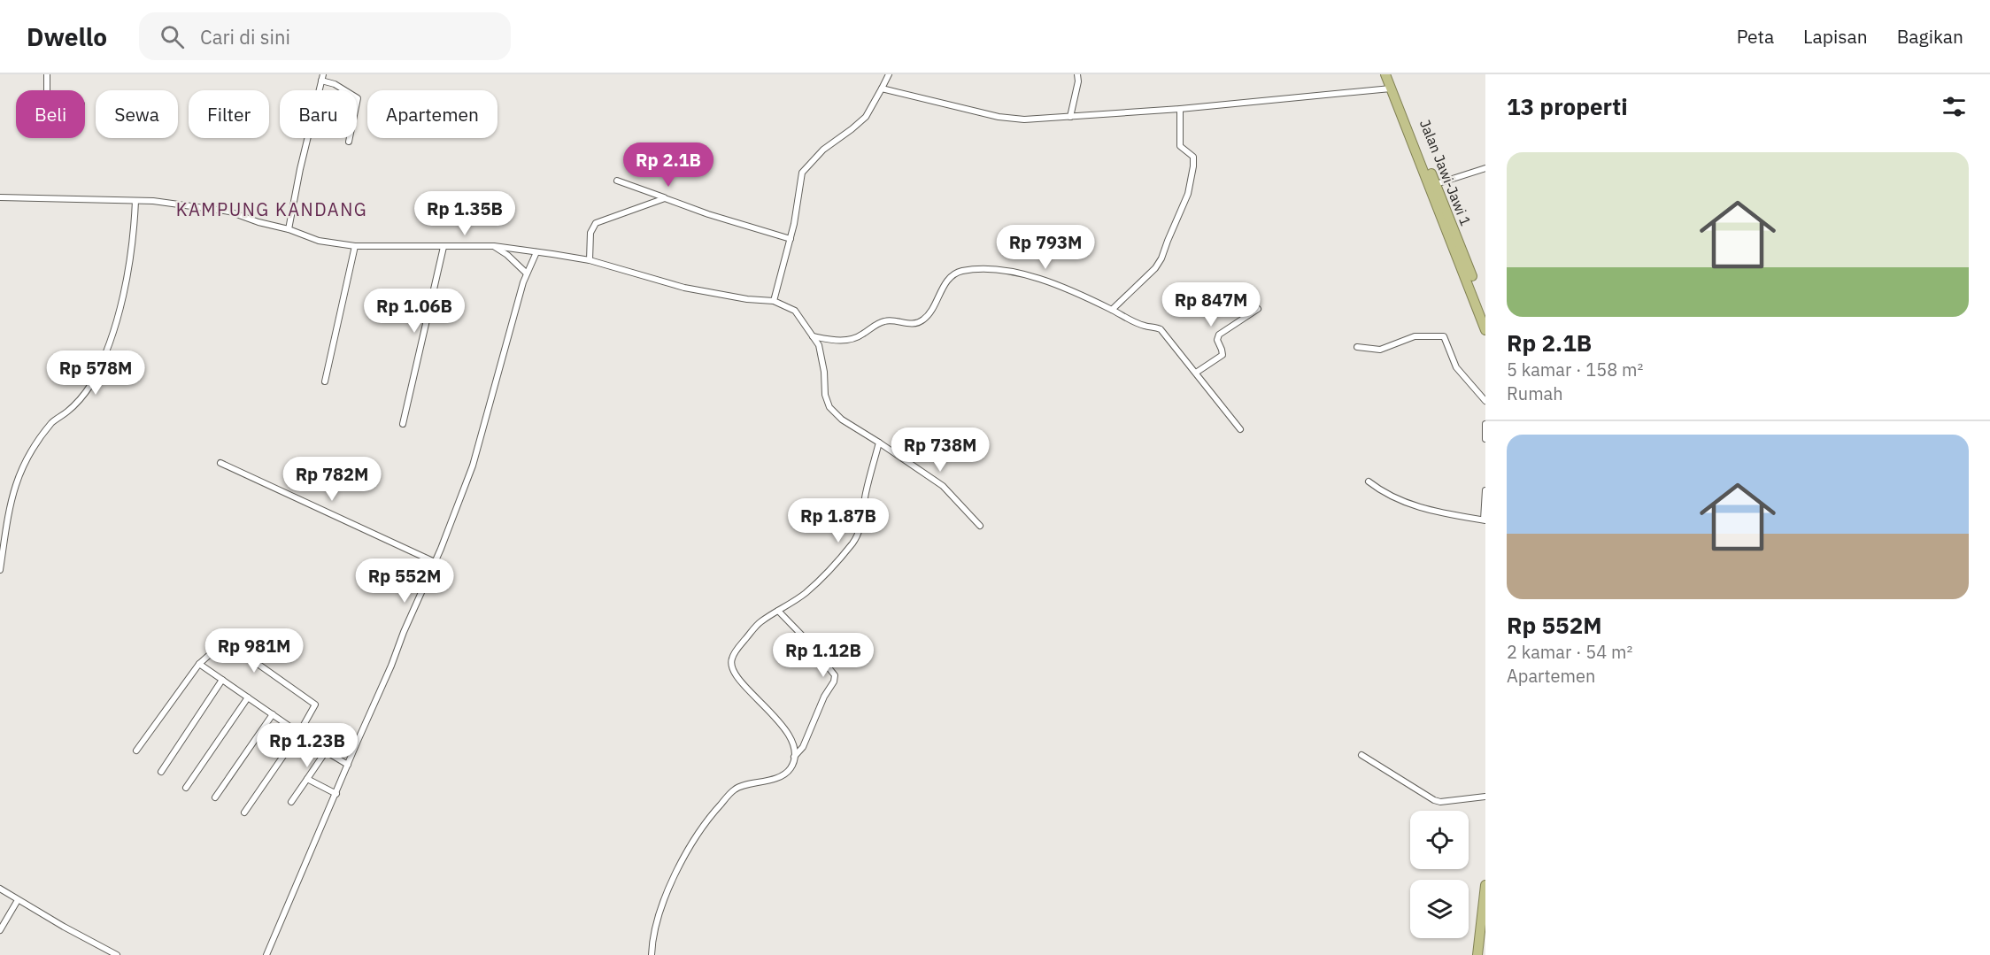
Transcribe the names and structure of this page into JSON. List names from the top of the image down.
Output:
{
  "streets": {
    "highway": ["Jalan Jawi-Jawi 1"]
  },
  "districts": ["KAMPUNG KANDANG"],
  "page": {
    "header": "Dwello",
    "search": "Cari di sini",
    "nav": ["Peta", "Lapisan", "Bagikan"],
    "heading": "13 properti",
    "chip": [
      "Beli",
      "Sewa",
      "Filter",
      "Baru",
      "Apartemen"
    ],
    "list": [
      {
        "name": "Rp 2.1B",
        "note": "5 kamar · 158 m² · Rumah"
      },
      {
        "name": "Rp 552M",
        "note": "2 kamar · 54 m² · Apartemen"
      }
    ],
    "price": [
      "Rp 2.1B",
      "Rp 1.35B",
      "Rp 793M",
      "Rp 847M",
      "Rp 1.06B",
      "Rp 578M",
      "Rp 738M",
      "Rp 782M",
      "Rp 1.87B",
      "Rp 552M",
      "Rp 981M",
      "Rp 1.12B",
      "Rp 1.23B"
    ]
  }
}
